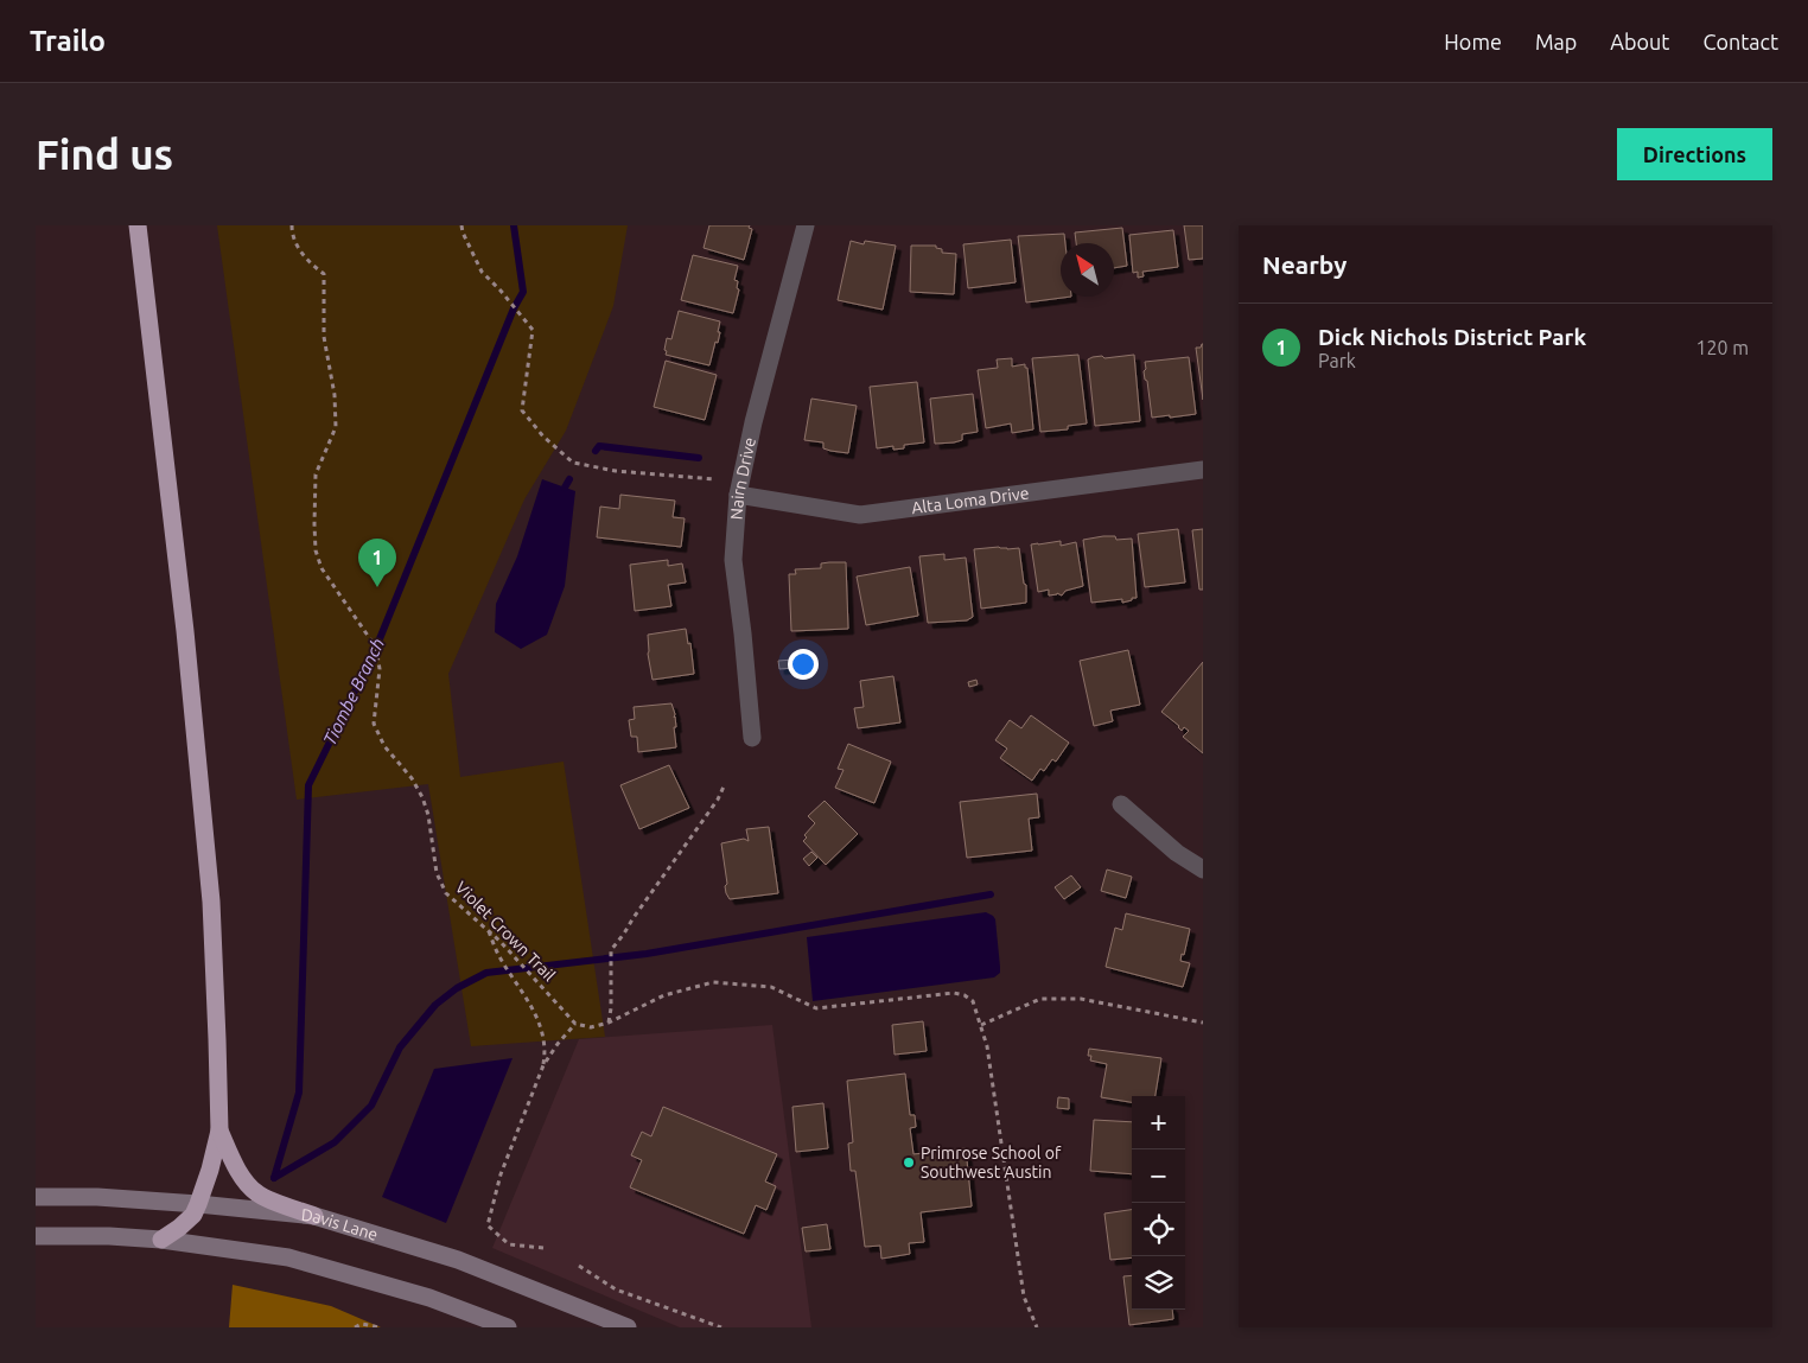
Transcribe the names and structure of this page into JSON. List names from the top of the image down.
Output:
{
  "streets": {
    "main road": ["Davis Lane"],
    "street": ["Nairn Drive", "Alta Loma Drive"],
    "path": ["Violet Crown Trail"]
  },
  "crossings": [
    ["Nairn Drive", "Alta Loma Drive"]
  ],
  "water": ["Tiombe Branch"],
  "places": ["Primrose School of Southwest Austin"],
  "north": "top left",
  "page": {
    "header": "Trailo",
    "nav": [
      "Home",
      "Map",
      "About",
      "Contact"
    ],
    "buttons": "Directions",
    "title": "Find us",
    "heading": "Nearby",
    "list": [
      {
        "mark": "1",
        "name": "Dick Nichols District Park",
        "note": "Park",
        "value": "120 m"
      }
    ],
    "pins": "1",
    "map_buttons": ["+", "−"]
  }
}
